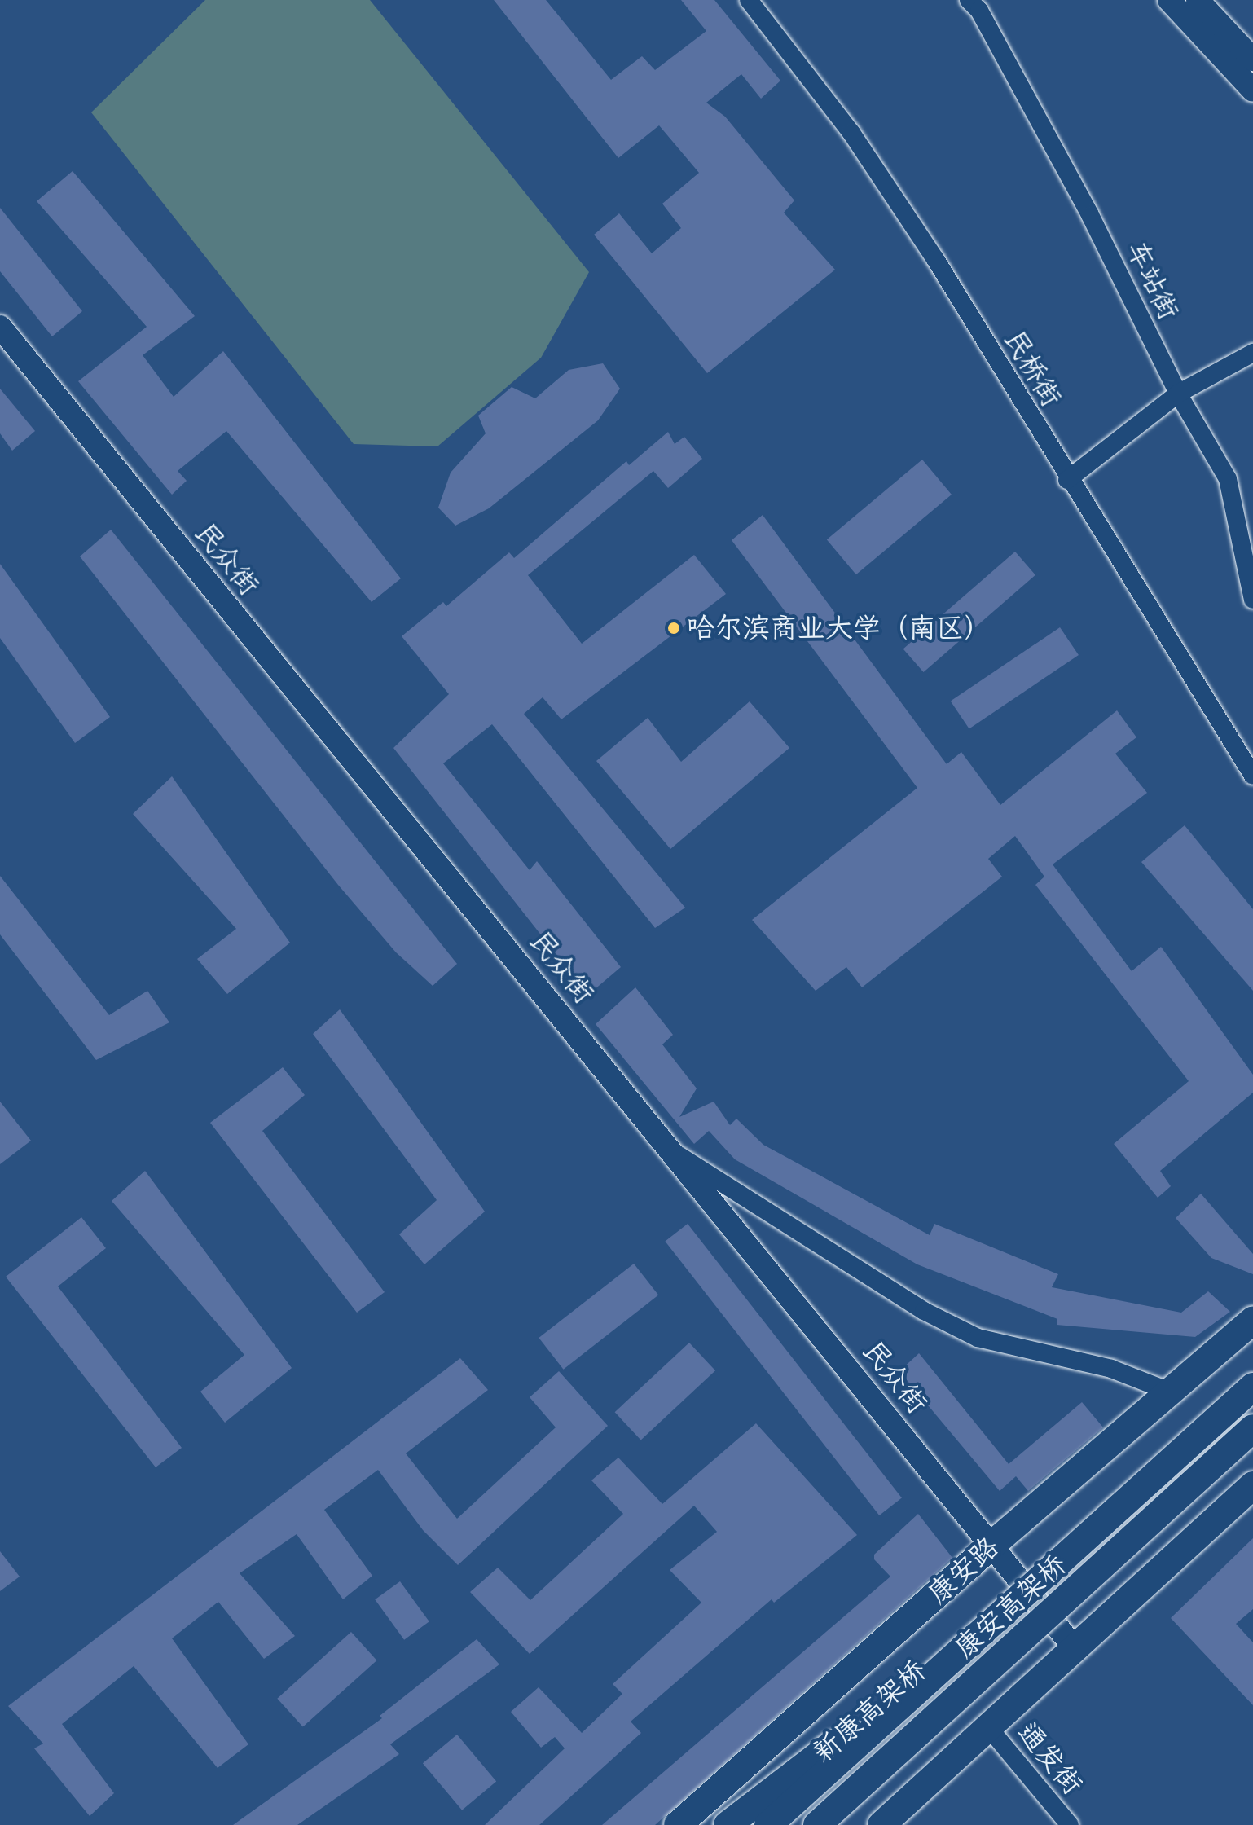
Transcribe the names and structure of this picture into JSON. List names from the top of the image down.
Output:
{
  "streets": {
    "highway": ["康安路", "康安高架桥", "新康高架桥"],
    "main road": ["民众街"],
    "street": ["车站街", "民桥街", "通发街"]
  },
  "crossings": [
    ["民众街", "康安路"],
    ["康安高架桥", "新康高架桥"]
  ],
  "places": ["哈尔滨商业大学（南区）"]
}
